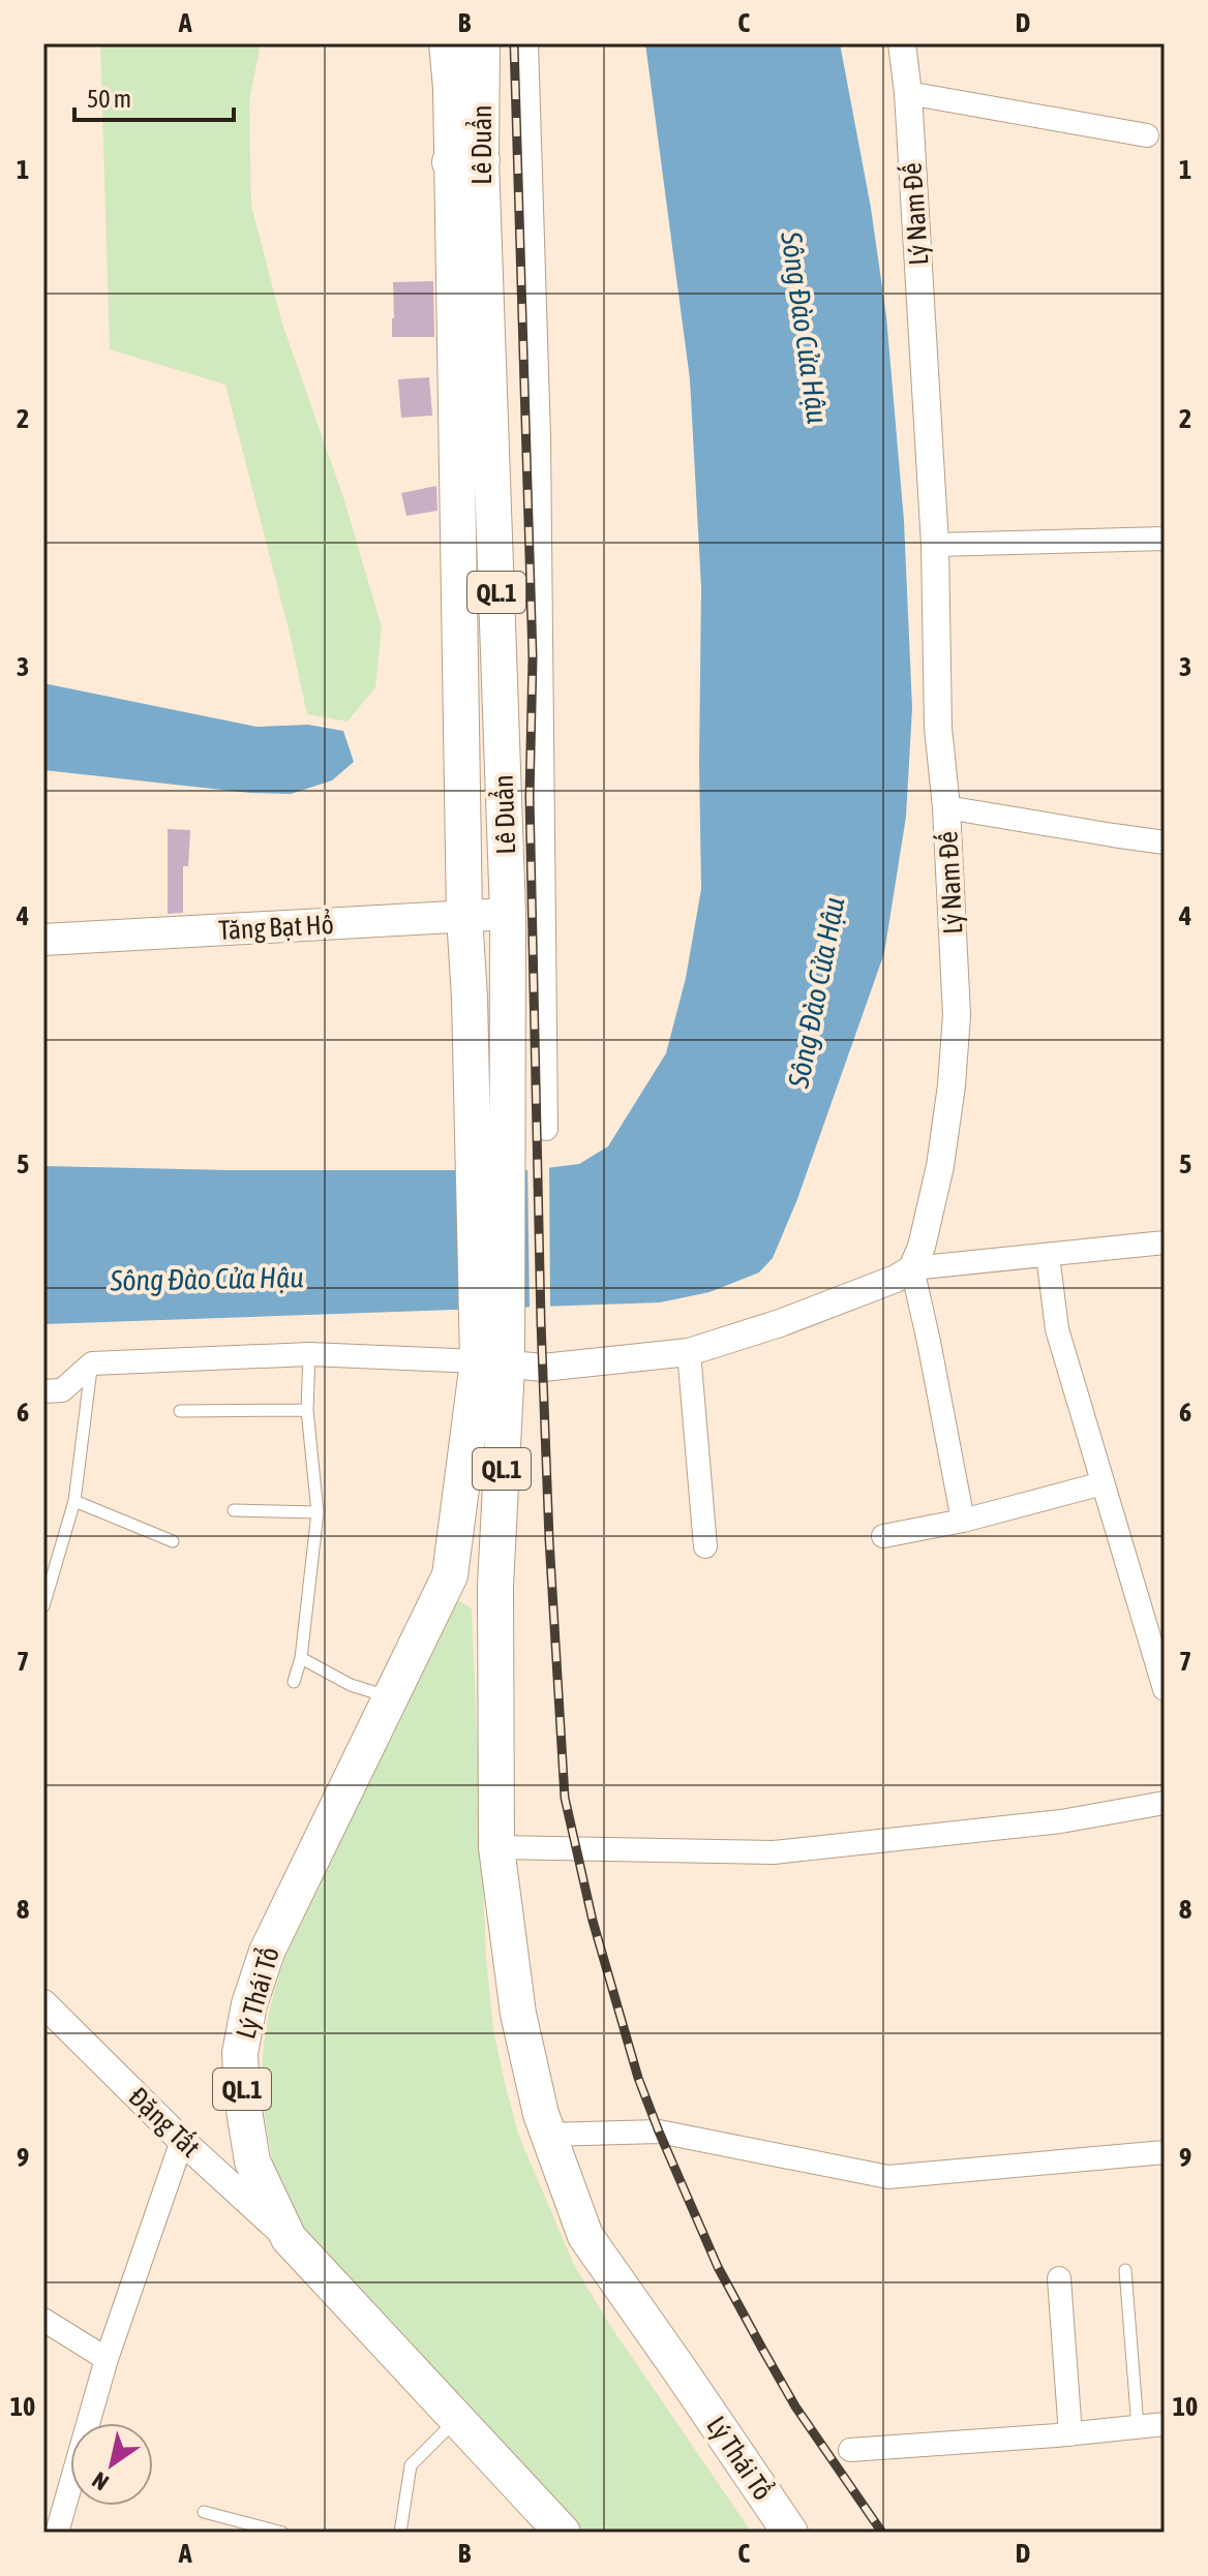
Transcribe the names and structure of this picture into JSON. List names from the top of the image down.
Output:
{
  "streets": {
    "main road": [
      "Lê Duẩn",
      "QL.1",
      "Tăng Bạt Hổ",
      "Lý Thái Tổ"
    ],
    "street": ["Lý Nam Đế", "Đặng Tất"]
  },
  "crossings": [
    ["Lê Duẩn", "Tăng Bạt Hổ"],
    ["Lê Duẩn", "Lý Thái Tổ"],
    ["Lý Thái Tổ", "Đặng Tất"]
  ],
  "water": ["Sông Đào Cửa Hậu"],
  "scale_bar": "50 m",
  "north": "bottom left",
  "grid": {
    "columns": [
      "A",
      "B",
      "C",
      "D"
    ],
    "rows": [
      "1",
      "2",
      "3",
      "4",
      "5",
      "6",
      "7",
      "8",
      "9",
      "10"
    ]
  }
}
